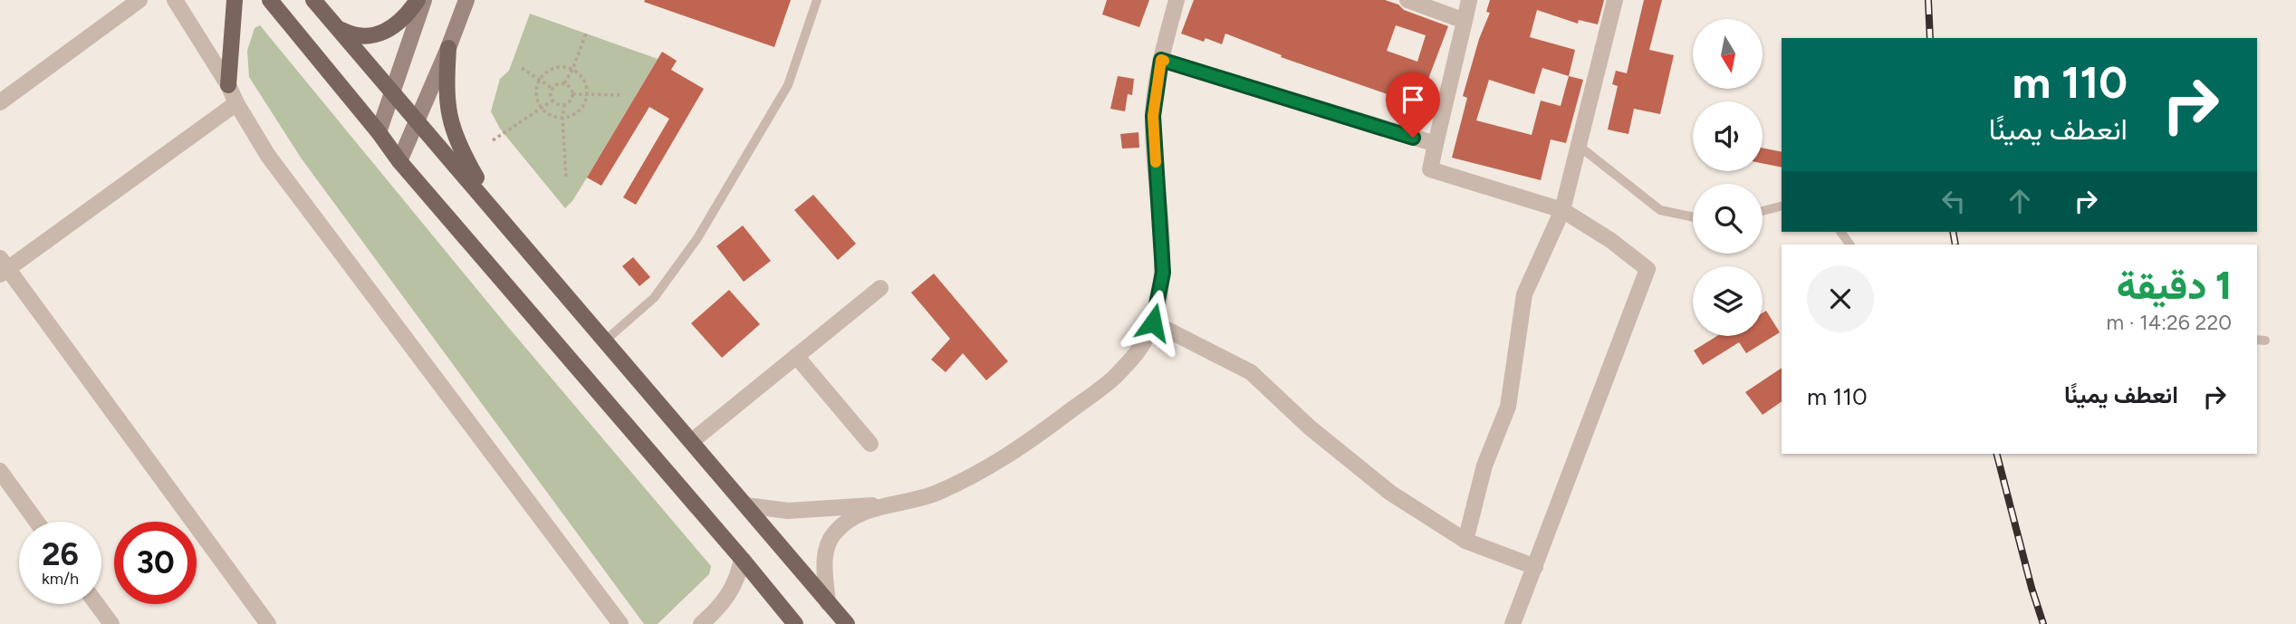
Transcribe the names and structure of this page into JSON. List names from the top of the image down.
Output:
{
  "north": "bottom",
  "page": {
    "turn": ["110 m", "انعطف يمينًا"],
    "heading": ["1 دقيقة", "220 m · 14:26"],
    "list": [
      {
        "name": "انعطف يمينًا",
        "value": "110 m"
      }
    ],
    "speed": "26 km/h",
    "limit": "30"
  }
}
